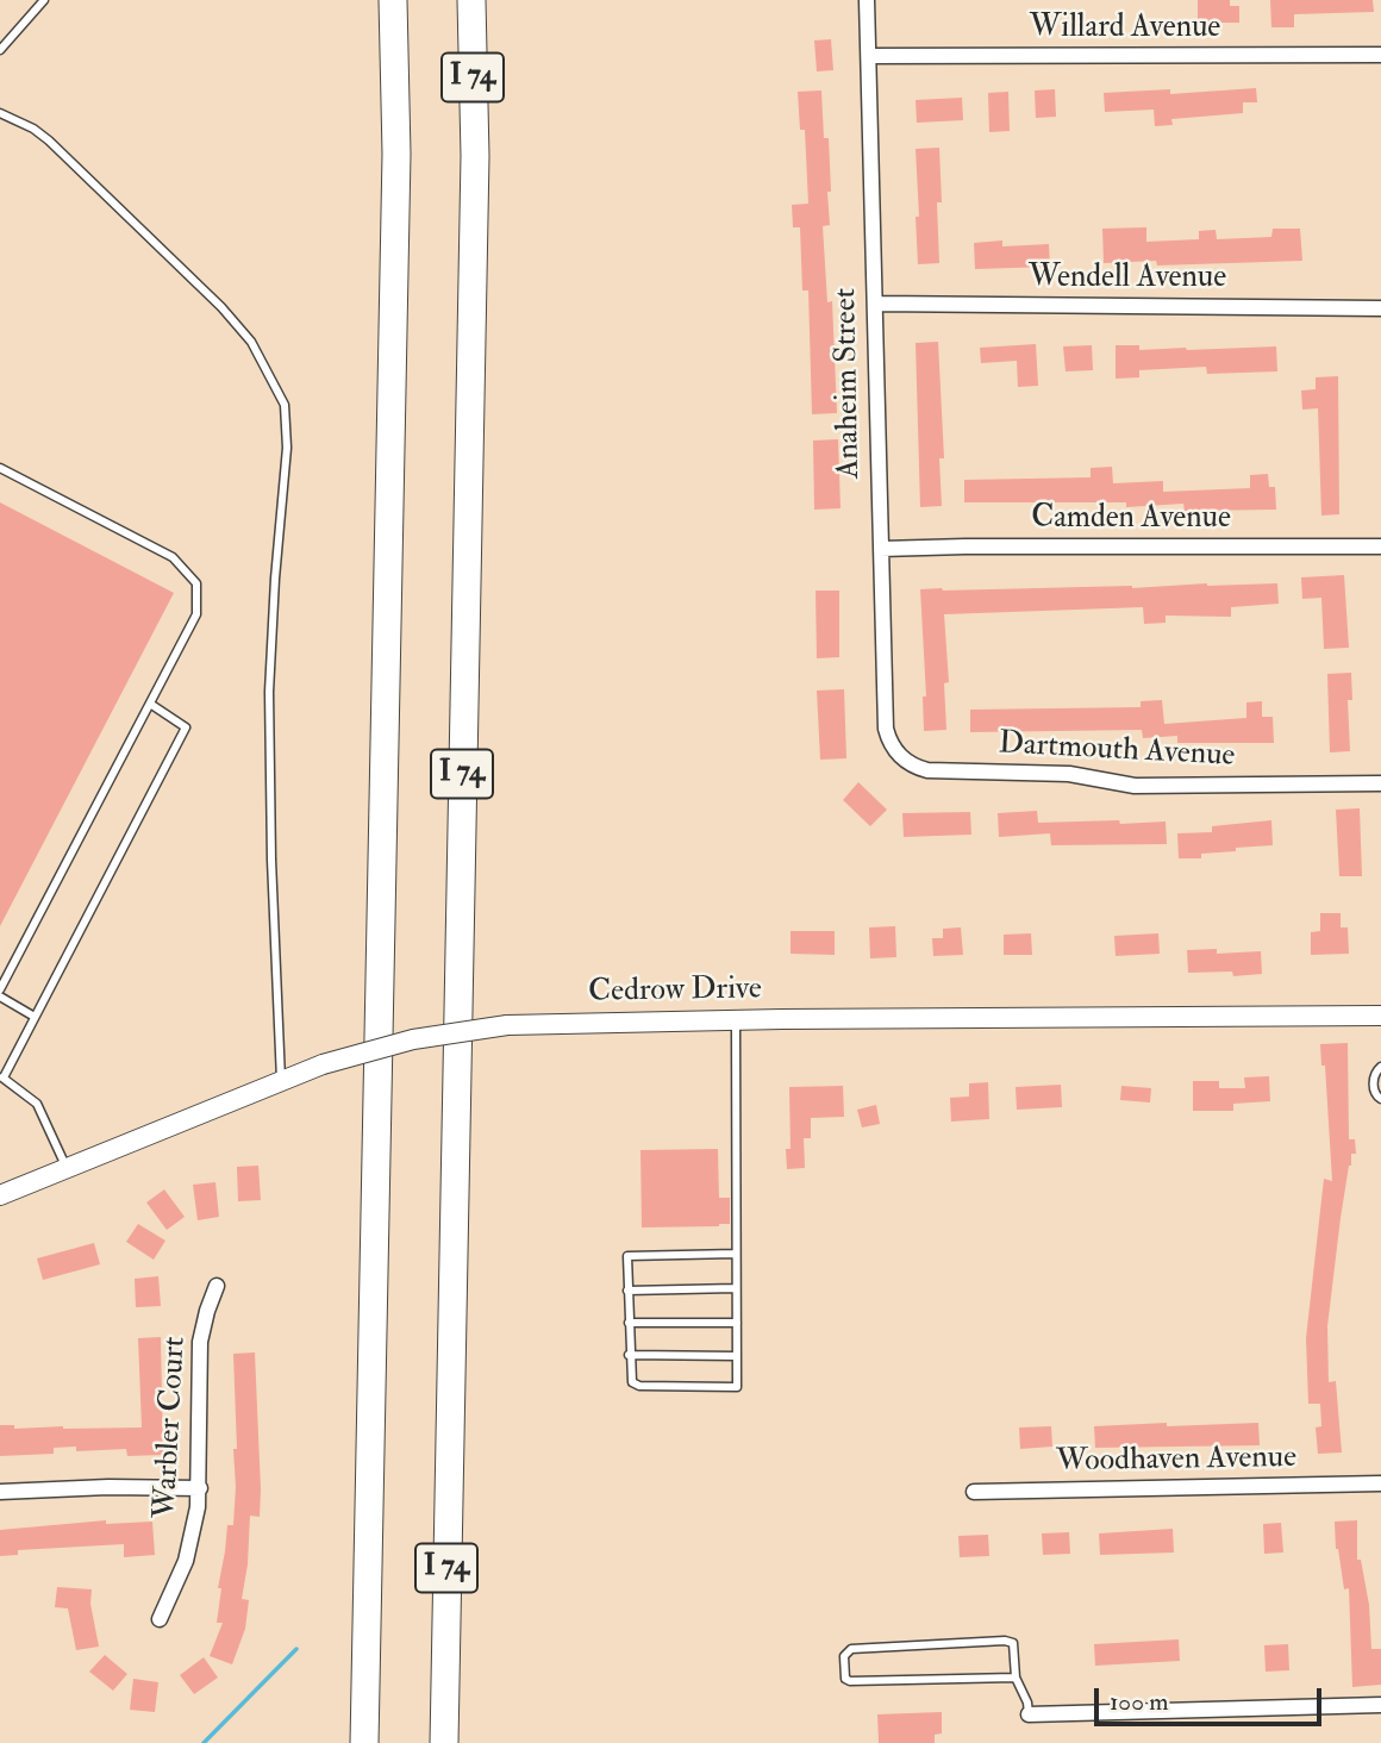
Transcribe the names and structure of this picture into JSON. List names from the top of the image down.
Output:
{
  "streets": {
    "highway": ["I 74"],
    "street": [
      "Willard Avenue",
      "Wendell Avenue",
      "Anaheim Street",
      "Camden Avenue",
      "Dartmouth Avenue",
      "Cedrow Drive",
      "Warbler Court",
      "Woodhaven Avenue"
    ]
  },
  "crossings": [
    ["Willard Avenue", "Anaheim Street"],
    ["Wendell Avenue", "Anaheim Street"],
    ["Anaheim Street", "Camden Avenue"],
    ["Anaheim Street", "Dartmouth Avenue"]
  ],
  "scale_bar": "100 m"
}
